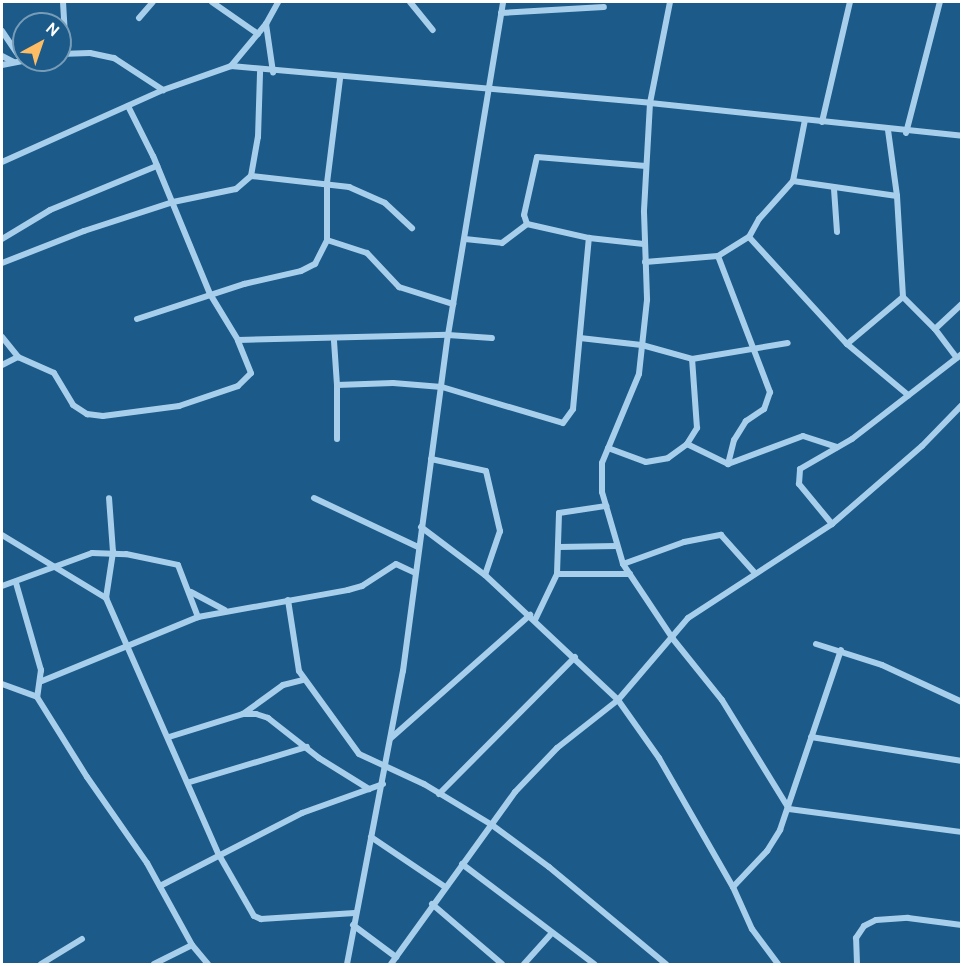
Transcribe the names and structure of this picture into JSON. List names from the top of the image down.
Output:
{
  "north": "top right"
}
